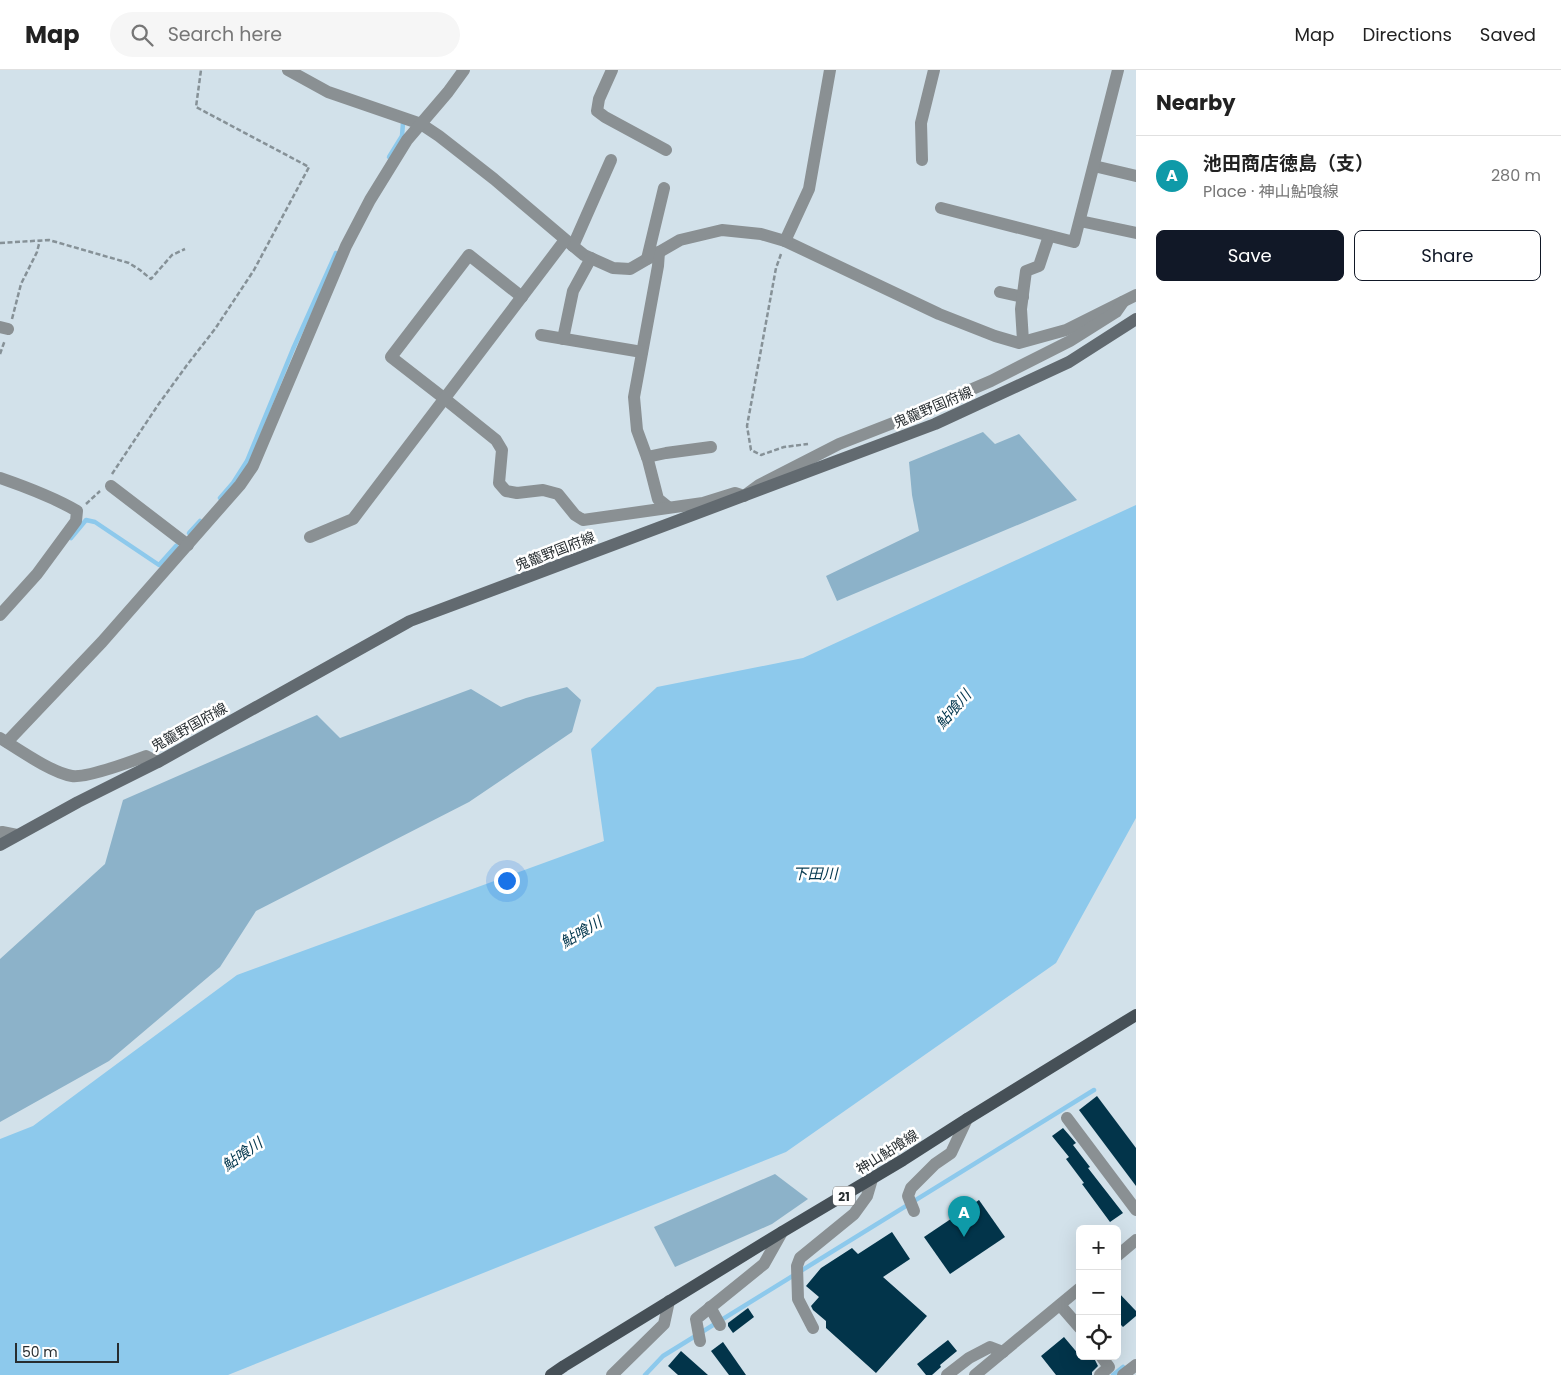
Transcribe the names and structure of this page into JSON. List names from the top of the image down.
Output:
{
  "streets": {
    "main road": ["鬼籠野国府線", "神山鮎喰線", "21"]
  },
  "water": ["鮎喰川", "下田川"],
  "scale_bar": "50 m",
  "page": {
    "header": "Map",
    "search": "Search here",
    "nav": ["Map", "Directions", "Saved"],
    "heading": "Nearby",
    "list": [
      {
        "mark": "A",
        "name": "池田商店徳島（支）",
        "note": "Place · 神山鮎喰線",
        "value": "280 m"
      }
    ],
    "buttons": ["Save", "Share"],
    "pins": "A",
    "map_buttons": ["+", "−"],
    "scale": "50 m"
  }
}
